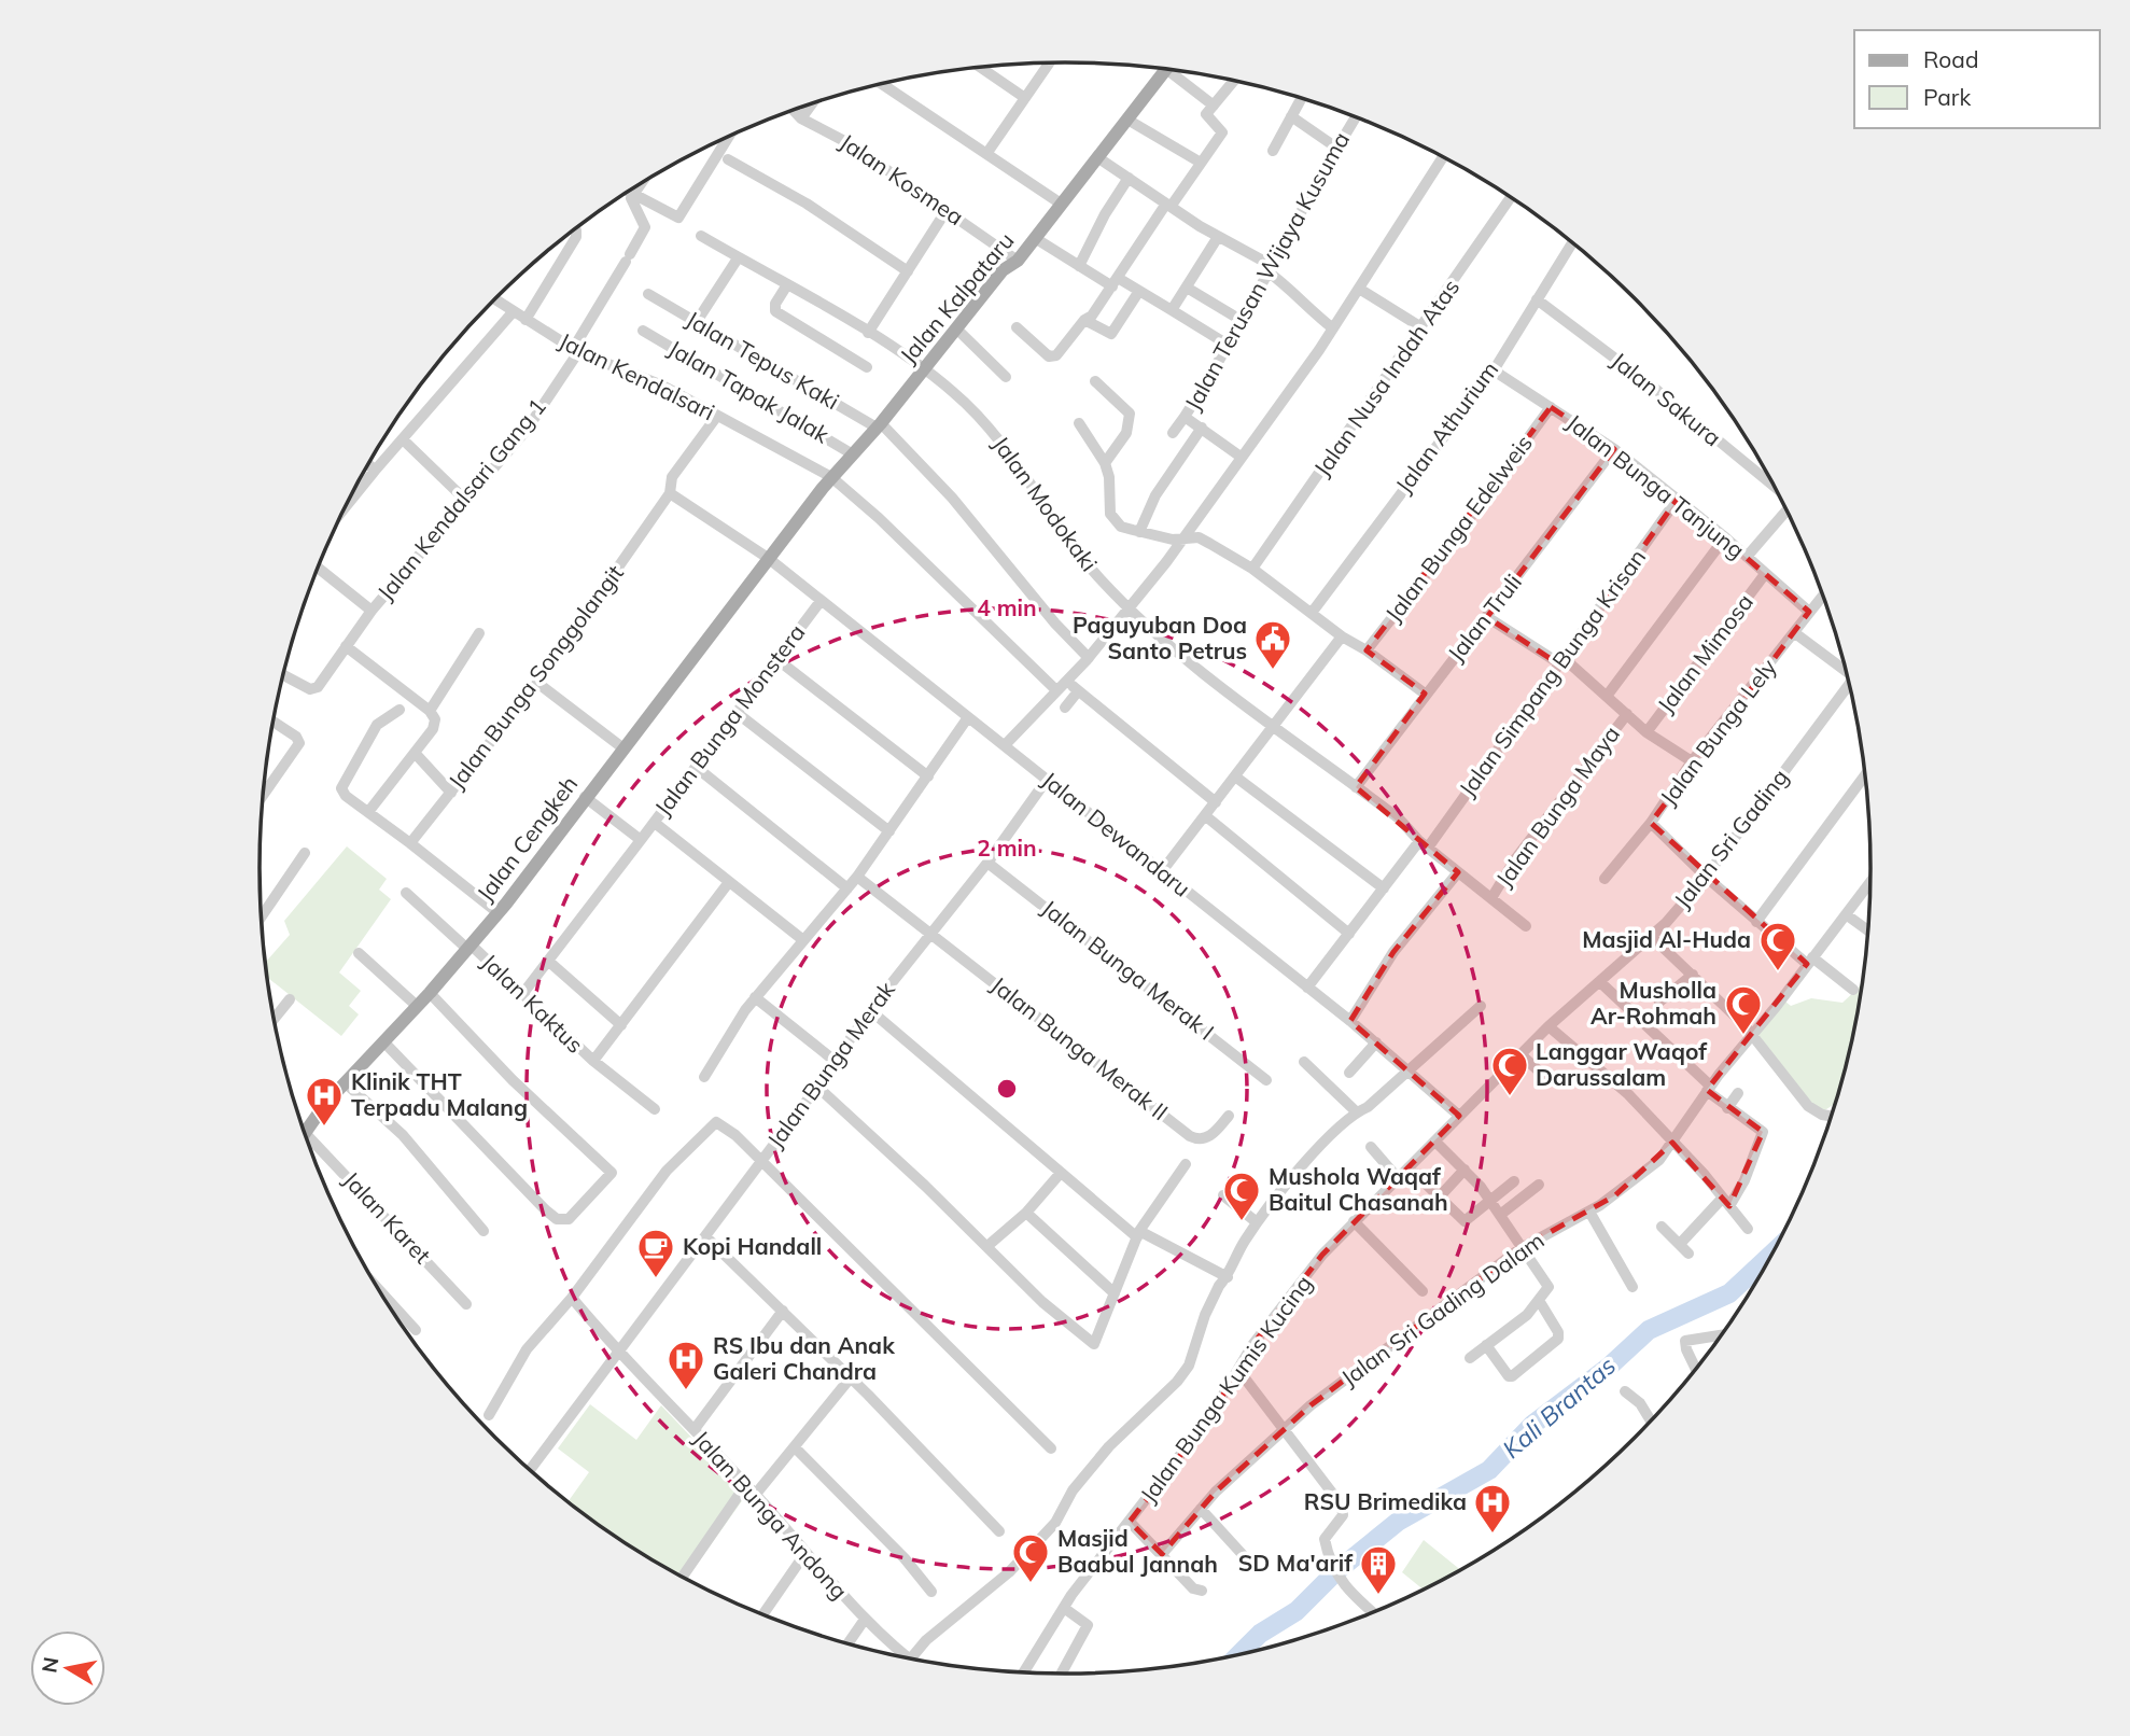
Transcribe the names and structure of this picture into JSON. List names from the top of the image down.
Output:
{
  "streets": {
    "main road": ["Jalan Kalpataru", "Jalan Cengkeh"],
    "street": [
      "Jalan Kosmea",
      "Jalan Terusan Wijaya Kusuma",
      "Jalan Tepus Kaki",
      "Jalan Kendalsari",
      "Jalan Nusa Indah Atas",
      "Jalan Tapak Jalak",
      "Jalan Sakura",
      "Jalan Athurium",
      "Jalan Bunga Tanjung",
      "Jalan Kendalsari Gang 1",
      "Jalan Modokaki",
      "Jalan Bunga Edelweis",
      "Jalan Truli",
      "Jalan Mimosa",
      "Jalan Simpang Bunga Krisan",
      "Jalan Bunga Songgolangit",
      "Jalan Bunga Monstera",
      "Jalan Bunga Lely",
      "Jalan Bunga Maya",
      "Jalan Dewandaru",
      "Jalan Sri Gading",
      "Jalan Bunga Merak I",
      "Jalan Kaktus",
      "Jalan Bunga Merak II",
      "Jalan Bunga Merak",
      "Jalan Karet",
      "Jalan Sri Gading Dalam",
      "Jalan Bunga Kumis Kucing",
      "Jalan Bunga Andong"
    ]
  },
  "crossings": [
    ["Jalan Kosmea", "Jalan Kalpataru"],
    ["Jalan Kalpataru", "Jalan Tepus Kaki"],
    ["Jalan Kalpataru", "Jalan Kendalsari"],
    ["Jalan Kalpataru", "Jalan Tapak Jalak"],
    ["Jalan Kalpataru", "Jalan Modokaki"],
    ["Jalan Kalpataru", "Jalan Dewandaru"],
    ["Jalan Kalpataru", "Jalan Cengkeh"],
    ["Jalan Kendalsari", "Jalan Kendalsari Gang 1"],
    ["Jalan Kendalsari", "Jalan Bunga Songgolangit"],
    ["Jalan Sakura", "Jalan Athurium"],
    ["Jalan Athurium", "Jalan Bunga Tanjung"],
    ["Jalan Bunga Tanjung", "Jalan Bunga Edelweis"],
    ["Jalan Bunga Tanjung", "Jalan Truli"],
    ["Jalan Bunga Tanjung", "Jalan Mimosa"],
    ["Jalan Bunga Tanjung", "Jalan Simpang Bunga Krisan"],
    ["Jalan Bunga Tanjung", "Jalan Bunga Lely"],
    ["Jalan Modokaki", "Jalan Truli"],
    ["Jalan Modokaki", "Jalan Simpang Bunga Krisan"],
    ["Jalan Modokaki", "Jalan Bunga Maya"],
    ["Jalan Simpang Bunga Krisan", "Jalan Dewandaru"],
    ["Jalan Bunga Songgolangit", "Jalan Dewandaru"],
    ["Jalan Bunga Monstera", "Jalan Dewandaru"],
    ["Jalan Bunga Monstera", "Jalan Cengkeh"],
    ["Jalan Bunga Monstera", "Jalan Kaktus"],
    ["Jalan Dewandaru", "Jalan Cengkeh"],
    ["Jalan Dewandaru", "Jalan Sri Gading"],
    ["Jalan Dewandaru", "Jalan Bunga Merak"],
    ["Jalan Dewandaru", "Jalan Bunga Kumis Kucing"],
    ["Jalan Cengkeh", "Jalan Kaktus"],
    ["Jalan Cengkeh", "Jalan Karet"],
    ["Jalan Sri Gading", "Jalan Bunga Kumis Kucing"],
    ["Jalan Bunga Merak I", "Jalan Bunga Merak"],
    ["Jalan Bunga Merak II", "Jalan Bunga Merak"],
    ["Jalan Bunga Merak", "Jalan Bunga Andong"]
  ],
  "water": ["Kali Brantas"],
  "places": {
    "public building": ["Paguyuban Doa Santo Petrus"],
    "mosque": [
      "Masjid Al-Huda",
      "Musholla Ar-Rohmah",
      "Langgar Waqof Darussalam",
      "Mushola Waqaf Baitul Chasanah",
      "Masjid Baabul Jannah"
    ],
    "hospital": ["Klinik THT Terpadu Malang", "RS Ibu dan Anak Galeri Chandra", "RSU Brimedika"],
    "cafe": ["Kopi Handall"],
    "building": ["SD Ma'arif"]
  },
  "legend": ["Road", "Park"],
  "north": "left",
  "rings": ["4 min", "2 min"]
}
